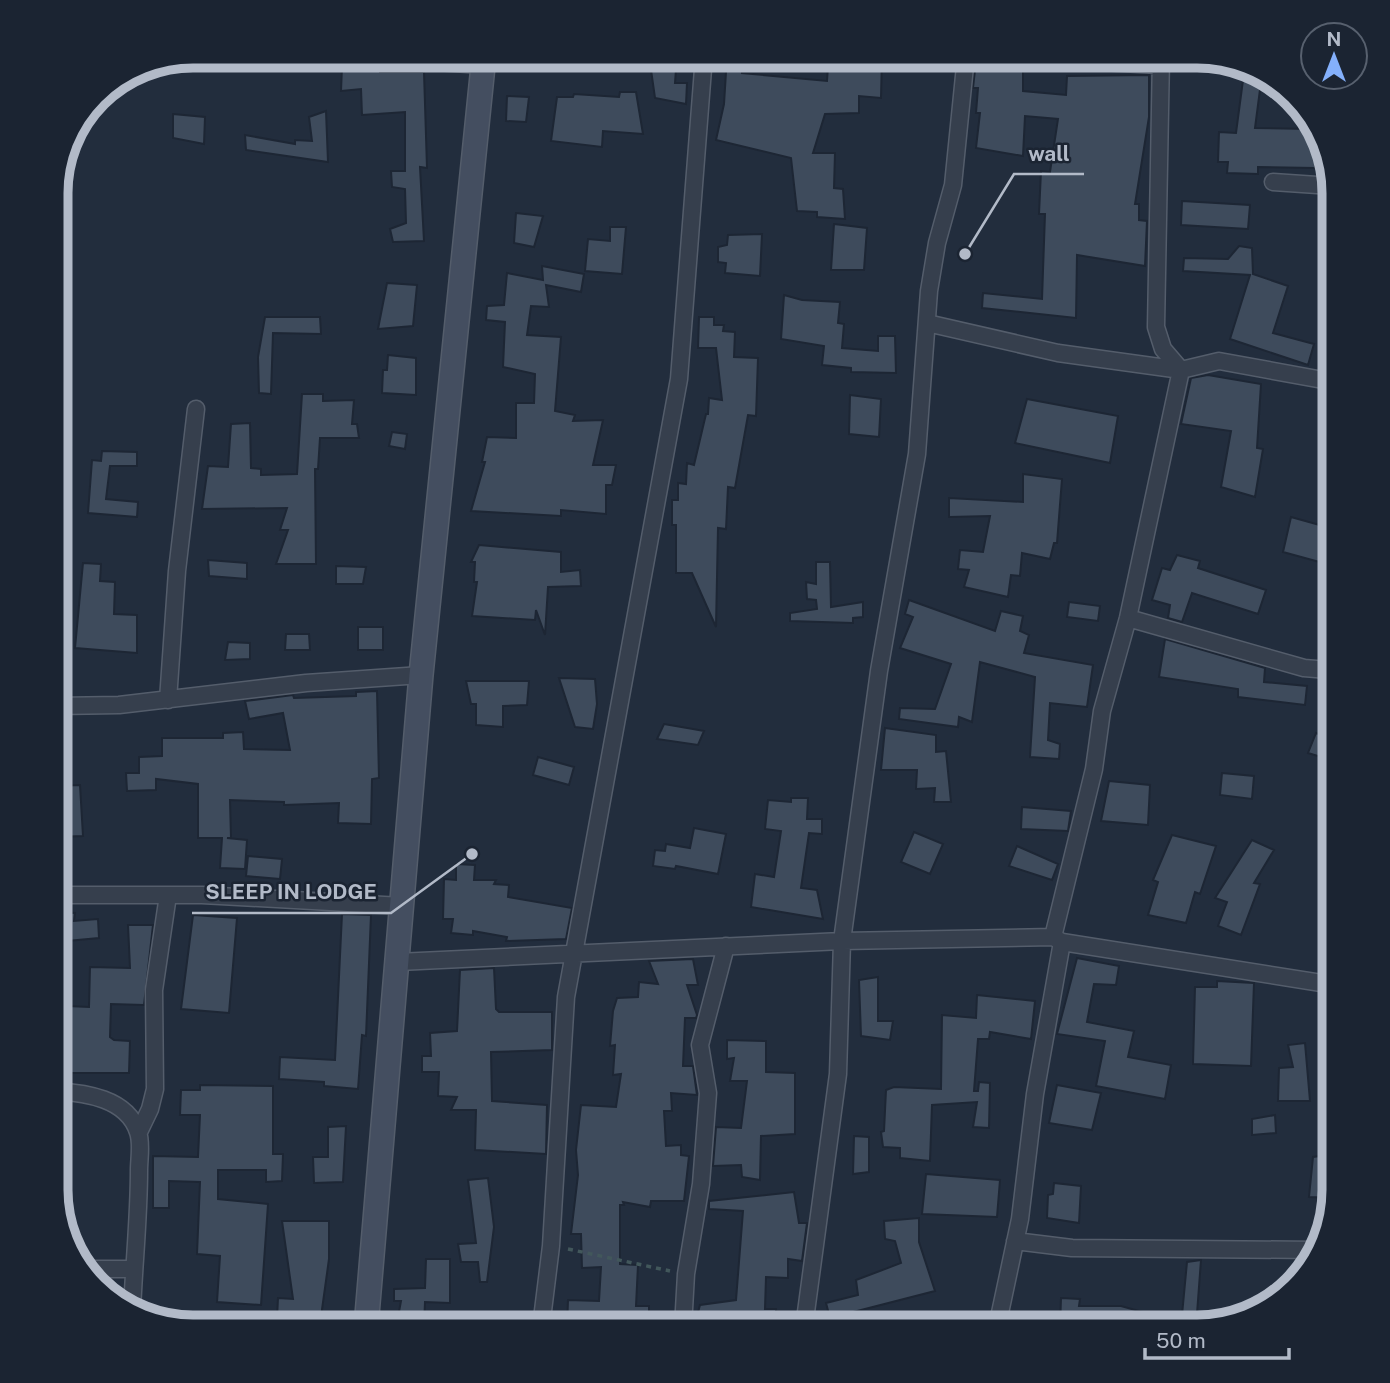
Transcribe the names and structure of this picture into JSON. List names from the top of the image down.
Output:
{
  "places": ["wall", "SLEEP IN LODGE"],
  "scale_bar": "50 m",
  "north": "top"
}
